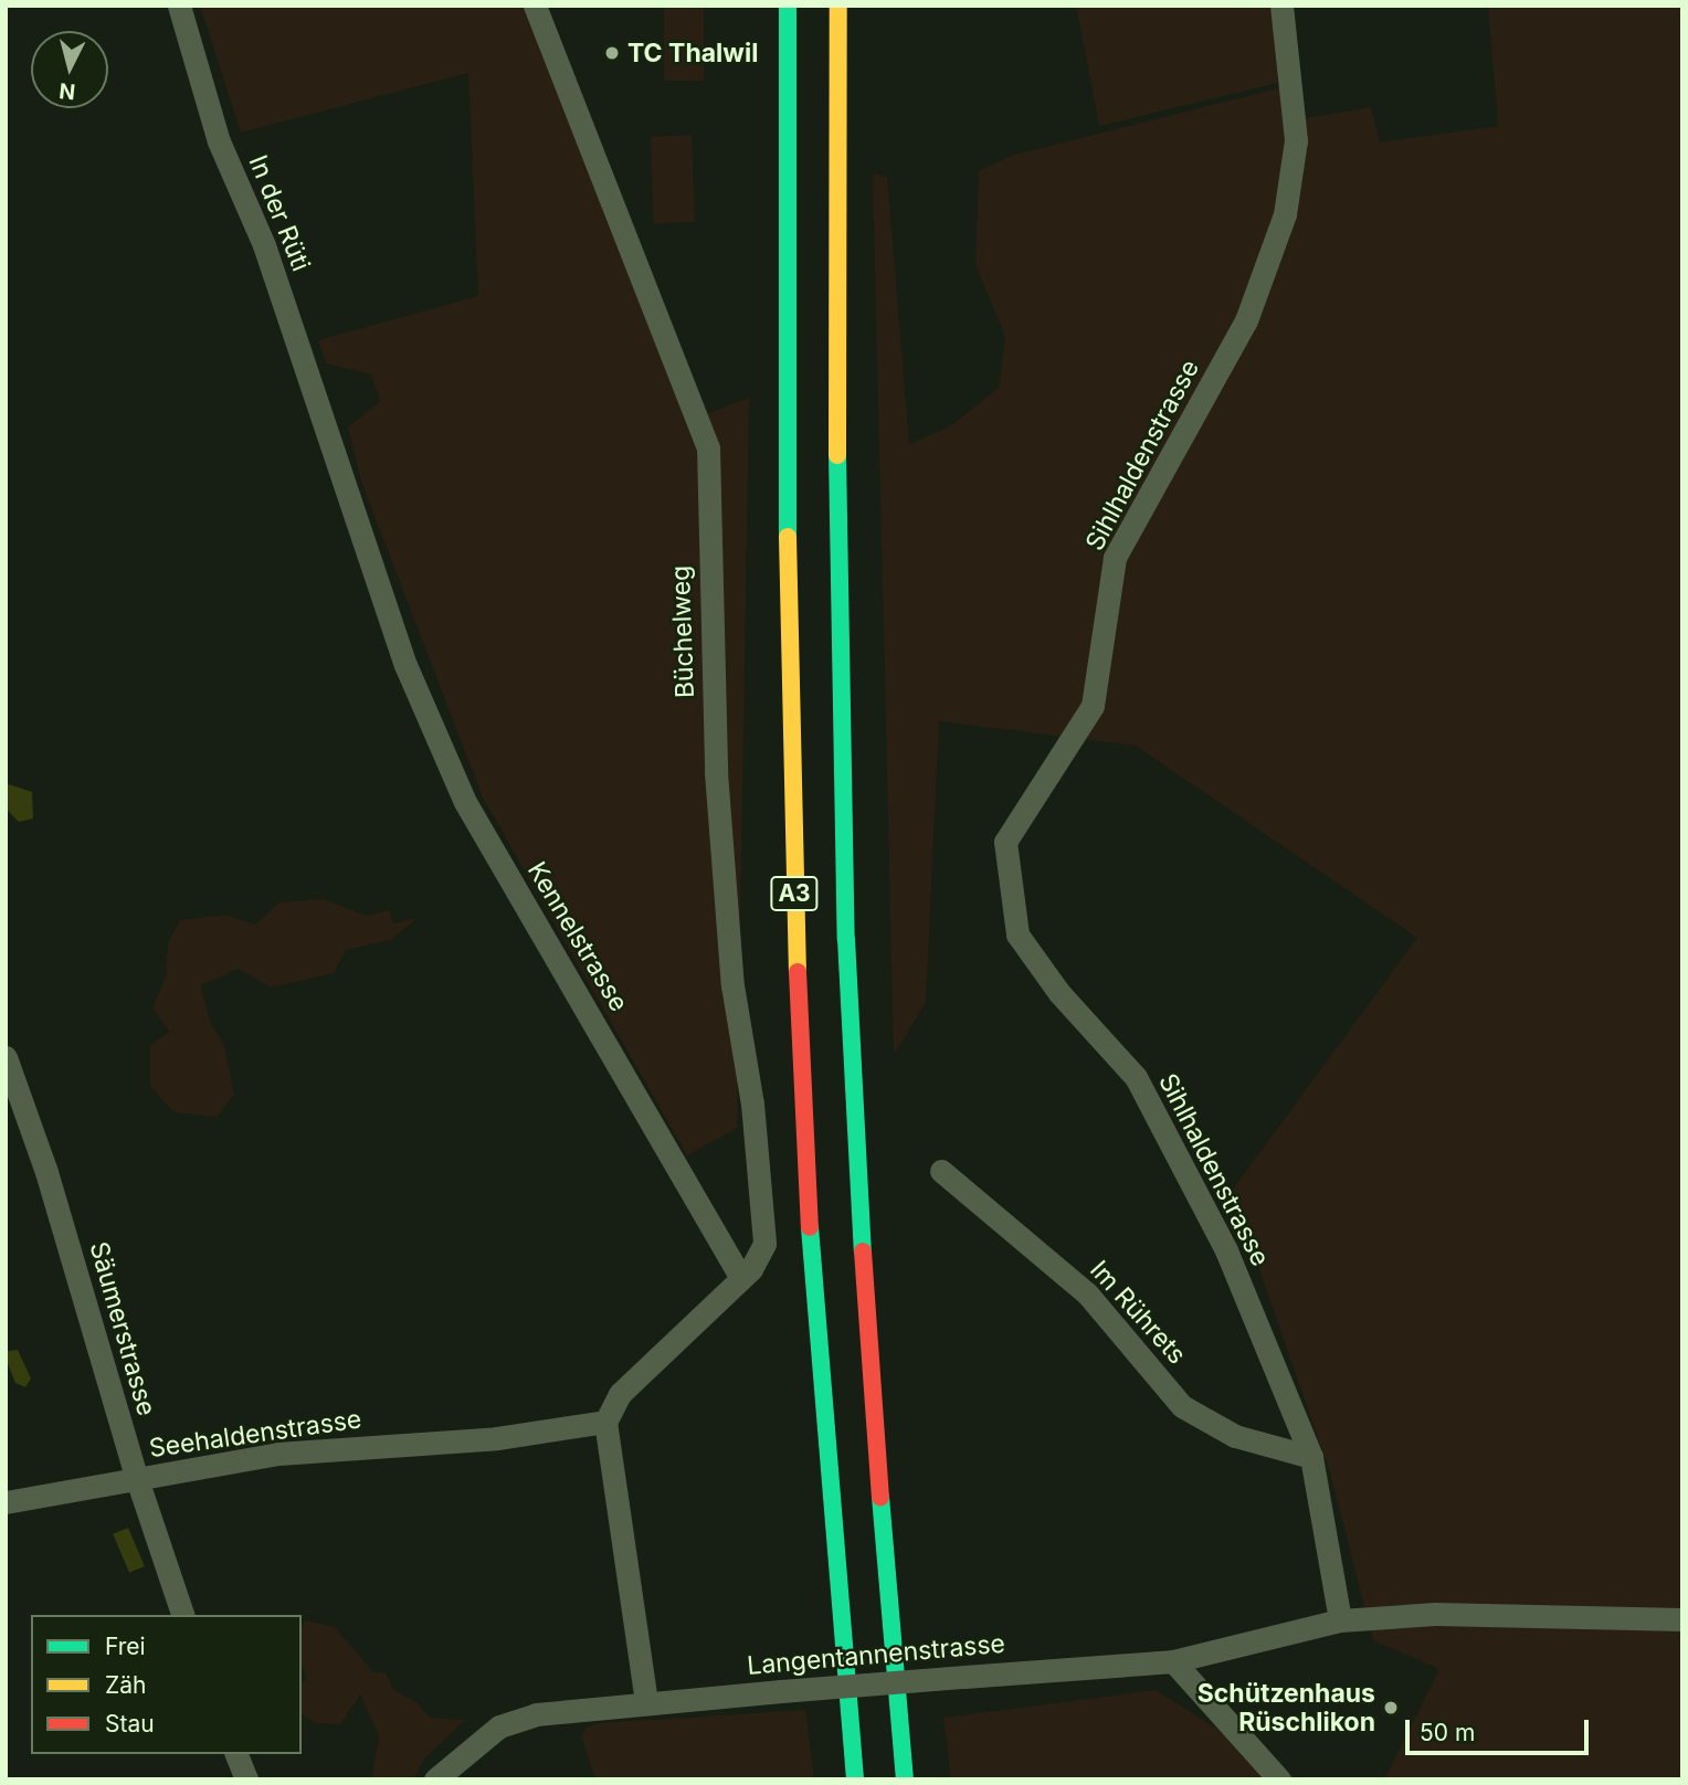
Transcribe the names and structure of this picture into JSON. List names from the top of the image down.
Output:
{
  "streets": {
    "highway": ["A3"],
    "street": [
      "In der Rüti",
      "Sihlhaldenstrasse",
      "Büchelweg",
      "Kennelstrasse",
      "Im Rührets",
      "Säumerstrasse",
      "Seehaldenstrasse",
      "Langentannenstrasse"
    ]
  },
  "crossings": [
    ["In der Rüti", "Kennelstrasse"],
    ["Sihlhaldenstrasse", "Im Rührets"],
    ["Sihlhaldenstrasse", "Langentannenstrasse"],
    ["Büchelweg", "Kennelstrasse"],
    ["Säumerstrasse", "Seehaldenstrasse"]
  ],
  "places": ["TC Thalwil", "Schützenhaus Rüschlikon"],
  "legend": ["Frei", "Zäh", "Stau"],
  "scale_bar": "50 m",
  "north": "bottom"
}
